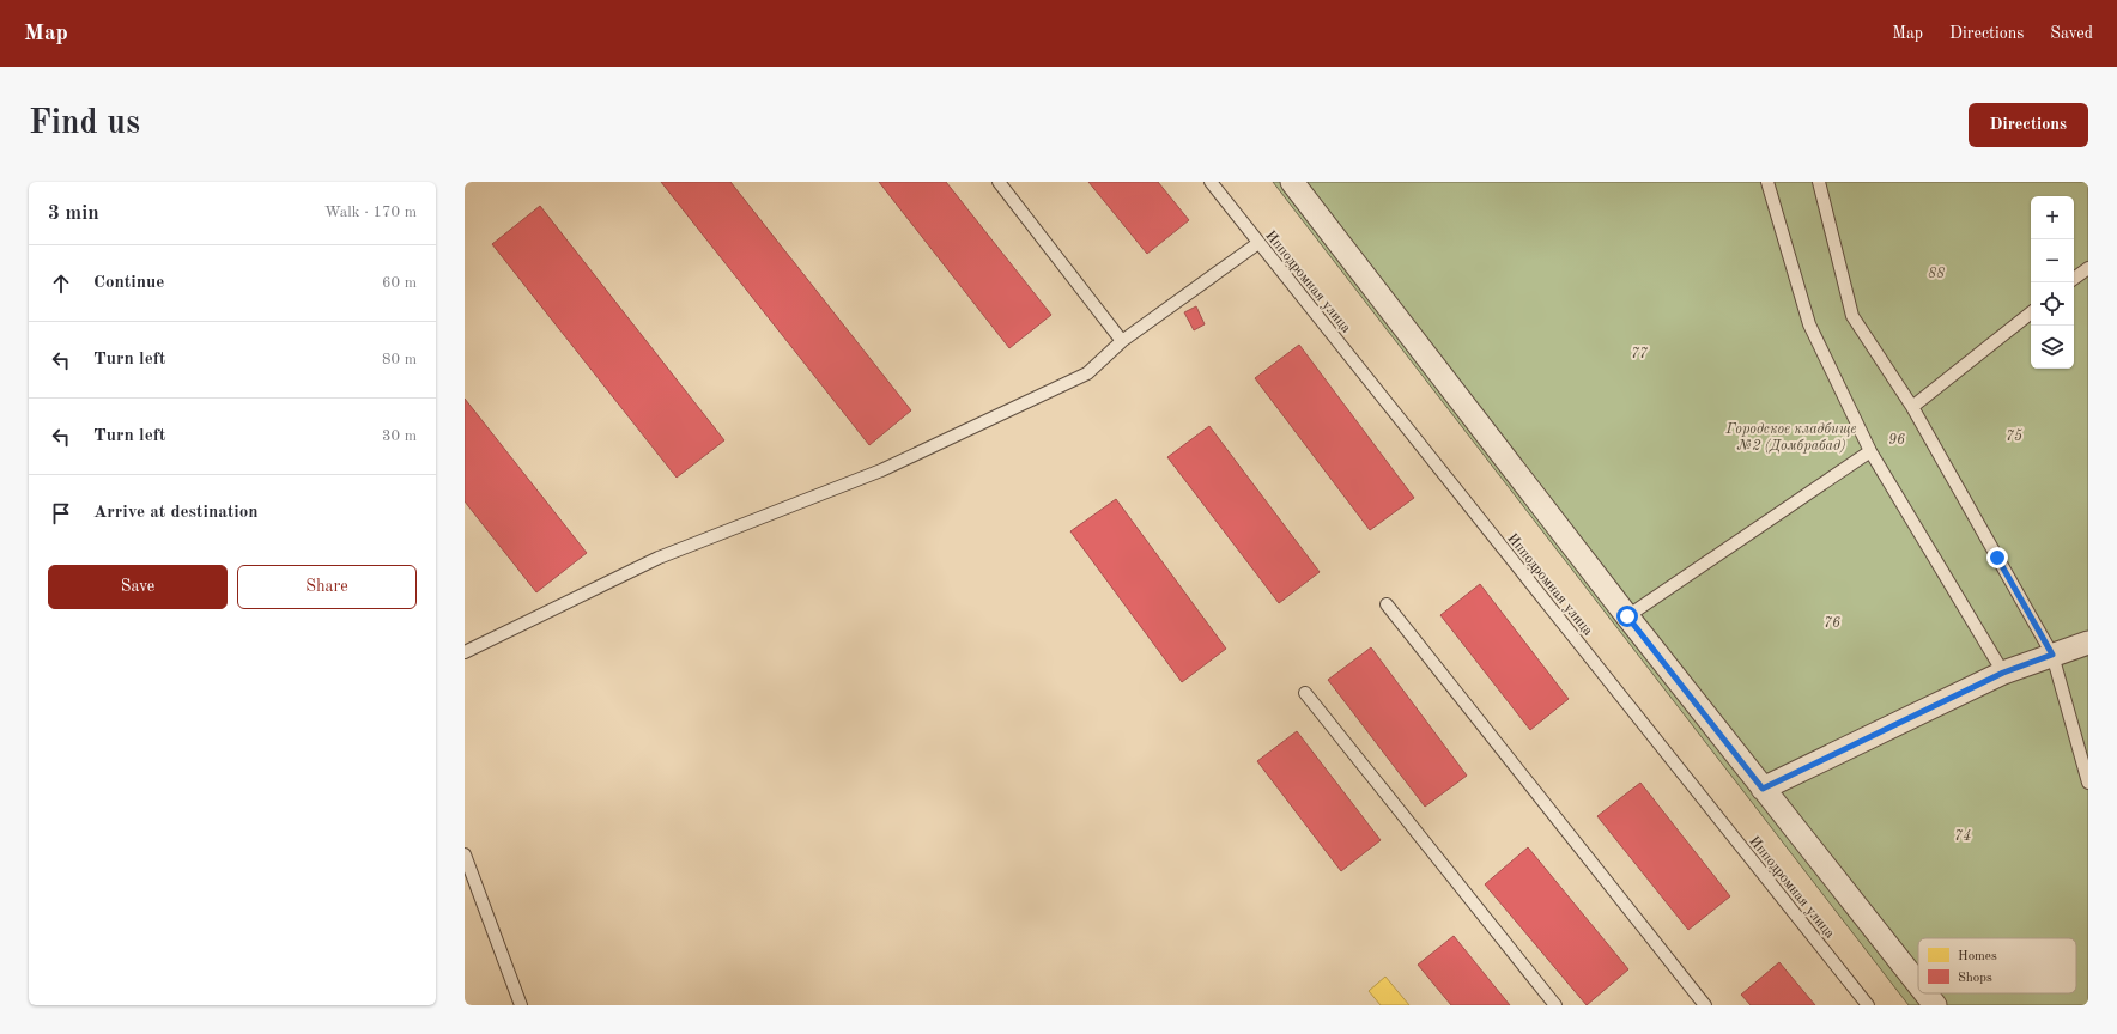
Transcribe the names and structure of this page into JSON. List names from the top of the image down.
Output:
{
  "streets": {
    "lane": ["Ипподромная улица"]
  },
  "parks": [
    "88",
    "77",
    "Городское кладбище №2 (Домбрабад)",
    "75",
    "96",
    "76",
    "74"
  ],
  "legend": ["Homes", "Shops"],
  "page": {
    "header": "Map",
    "nav": ["Map", "Directions", "Saved"],
    "buttons": [
      "Directions",
      ["Save", "Share"]
    ],
    "title": "Find us",
    "heading": ["3 min", "Walk · 170 m"],
    "map_buttons": ["+", "−"],
    "list": [
      ["Continue", "60 m"],
      ["Turn left", "80 m"],
      ["Turn left", "30 m"],
      "Arrive at destination"
    ]
  }
}
